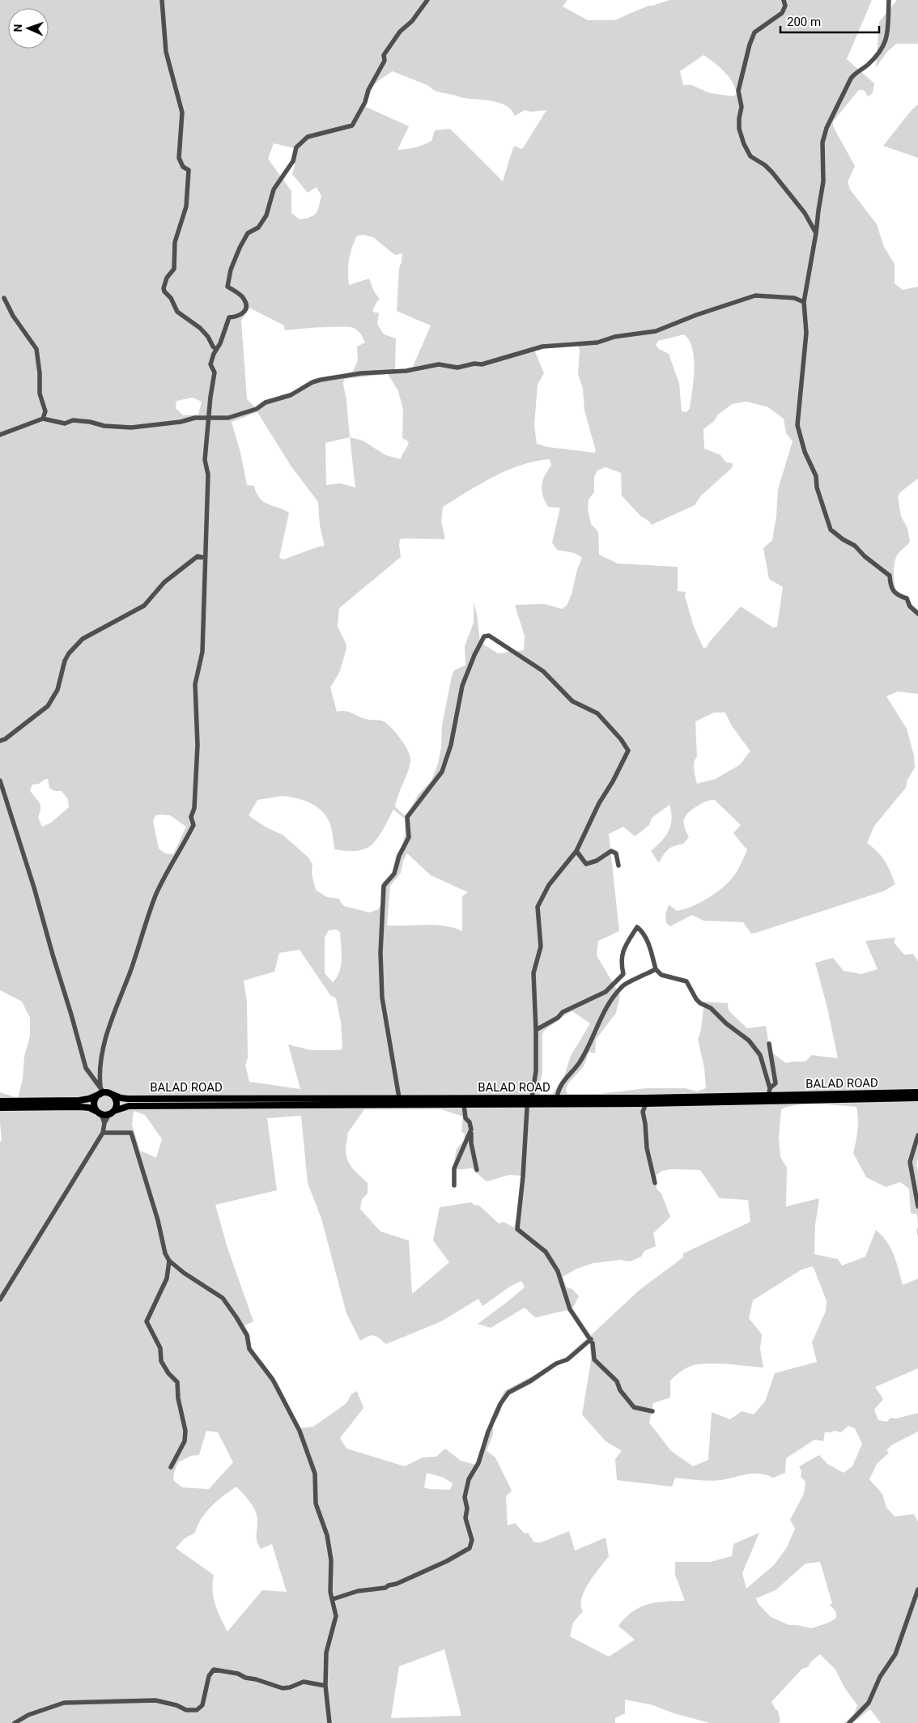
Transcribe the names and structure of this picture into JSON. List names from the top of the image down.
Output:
{
  "streets": {
    "highway": ["BALAD ROAD"]
  },
  "scale_bar": "200 m",
  "north": "left"
}
